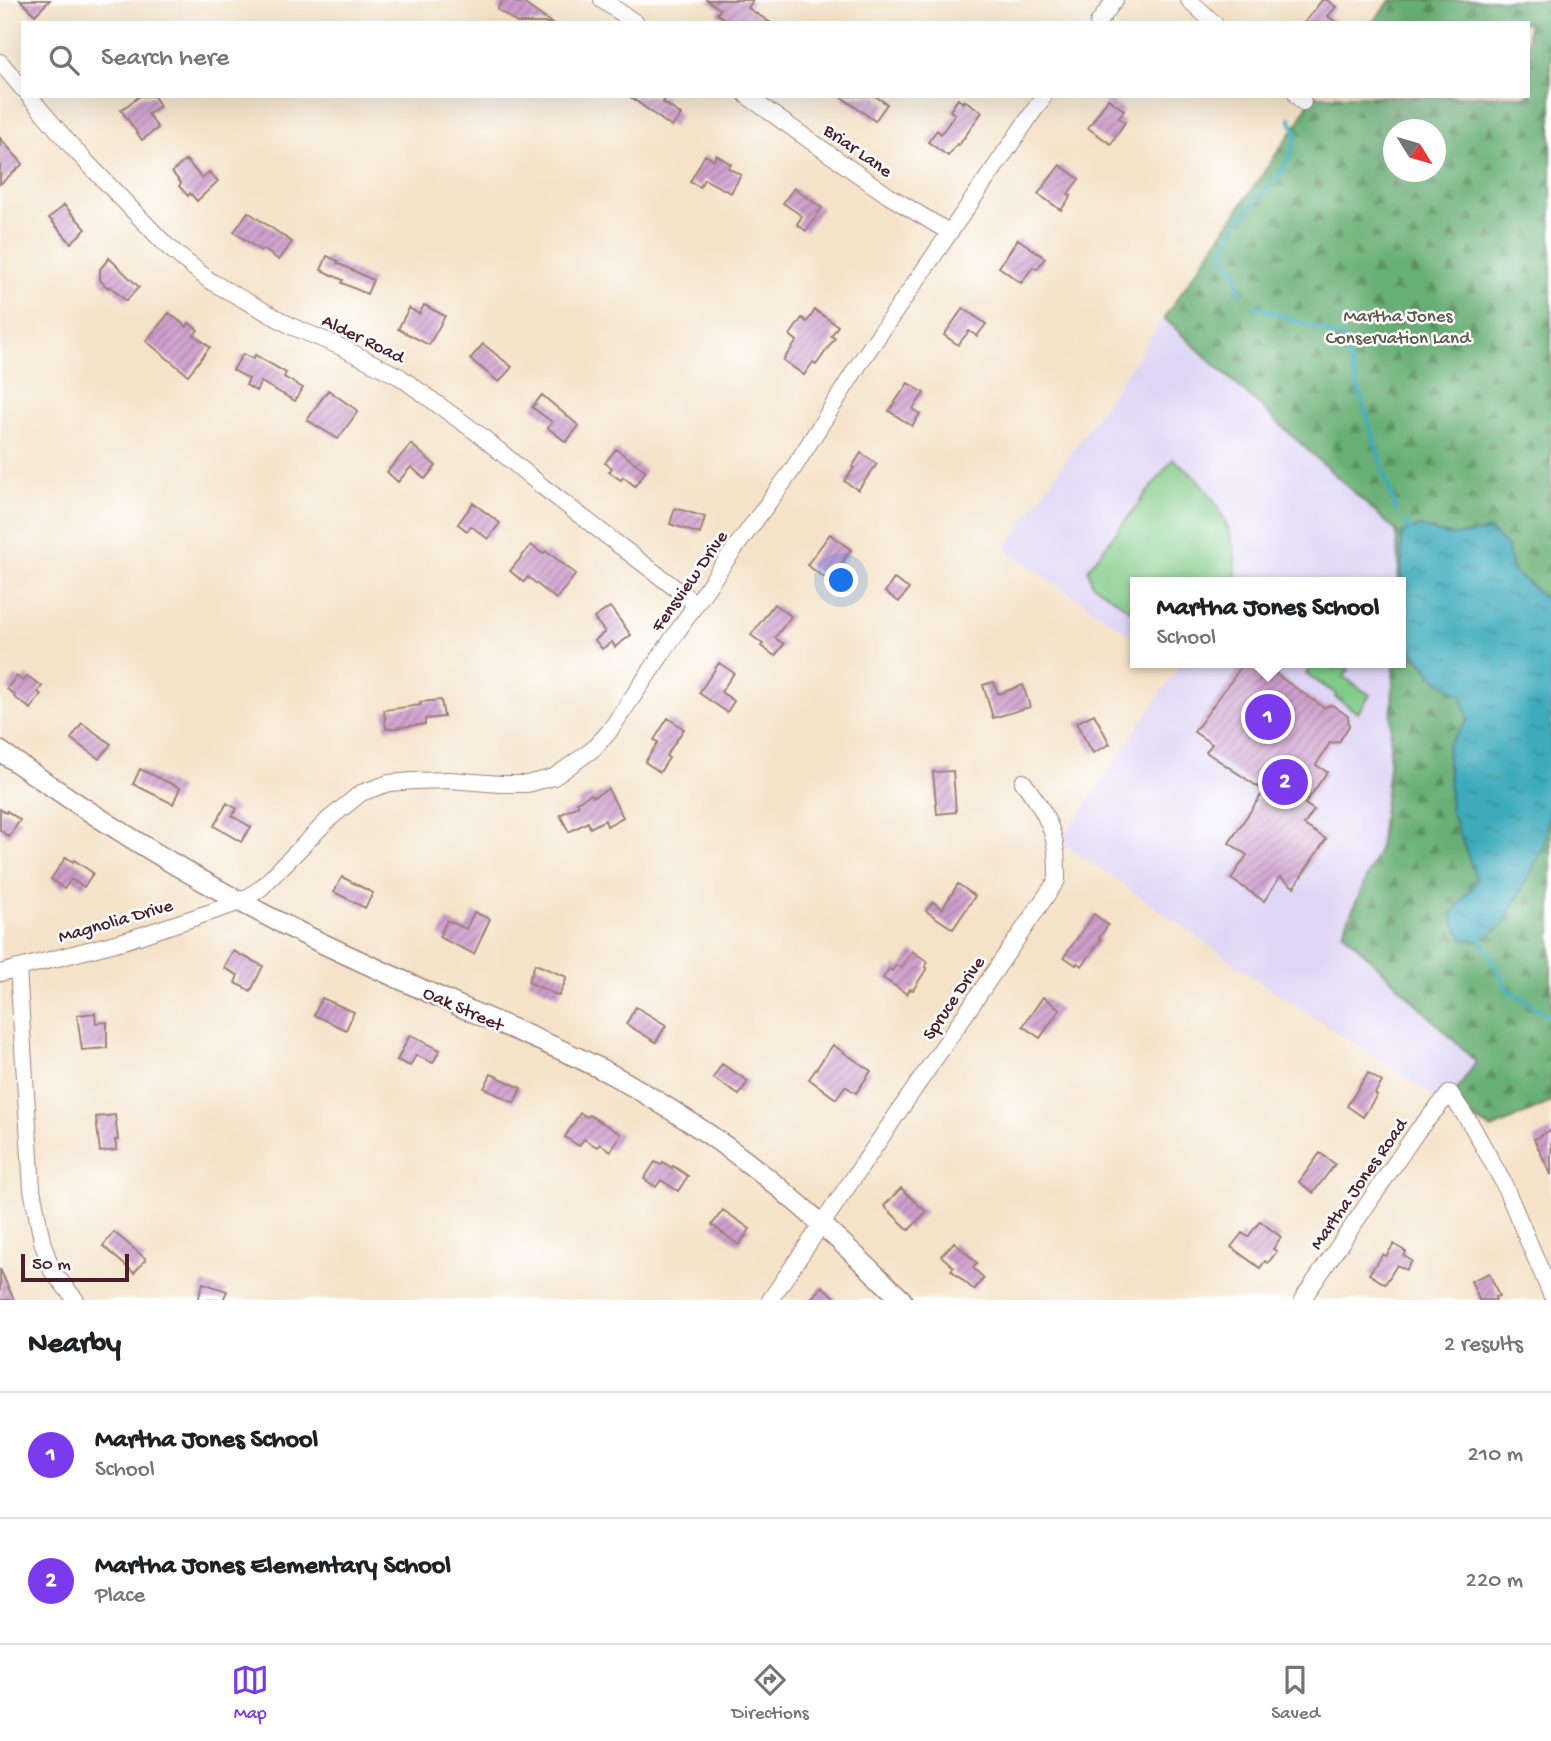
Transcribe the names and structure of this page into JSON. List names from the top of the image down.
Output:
{
  "streets": {
    "street": [
      "Briar Lane",
      "Alder Road",
      "Fensview Drive",
      "Magnolia Drive",
      "Spruce Drive",
      "Oak Street",
      "Martha Jones Road"
    ]
  },
  "crossings": [
    ["Briar Lane", "Fensview Drive"],
    ["Alder Road", "Fensview Drive"],
    ["Fensview Drive", "Magnolia Drive"],
    ["Fensview Drive", "Oak Street"],
    ["Magnolia Drive", "Oak Street"],
    ["Spruce Drive", "Oak Street"]
  ],
  "parks": ["Martha Jones Conservation Land"],
  "scale_bar": "50 m",
  "north": "bottom right",
  "page": {
    "search": "Search here",
    "popup": ["Martha Jones School", "School"],
    "pins": ["1", "2"],
    "scale": "50 m",
    "heading": ["Nearby", "2 results"],
    "list": [
      {
        "mark": "1",
        "name": "Martha Jones School",
        "note": "School",
        "value": "210 m"
      },
      {
        "mark": "2",
        "name": "Martha Jones Elementary School",
        "note": "Place",
        "value": "220 m"
      }
    ],
    "nav": ["Map", "Directions", "Saved"]
  }
}
